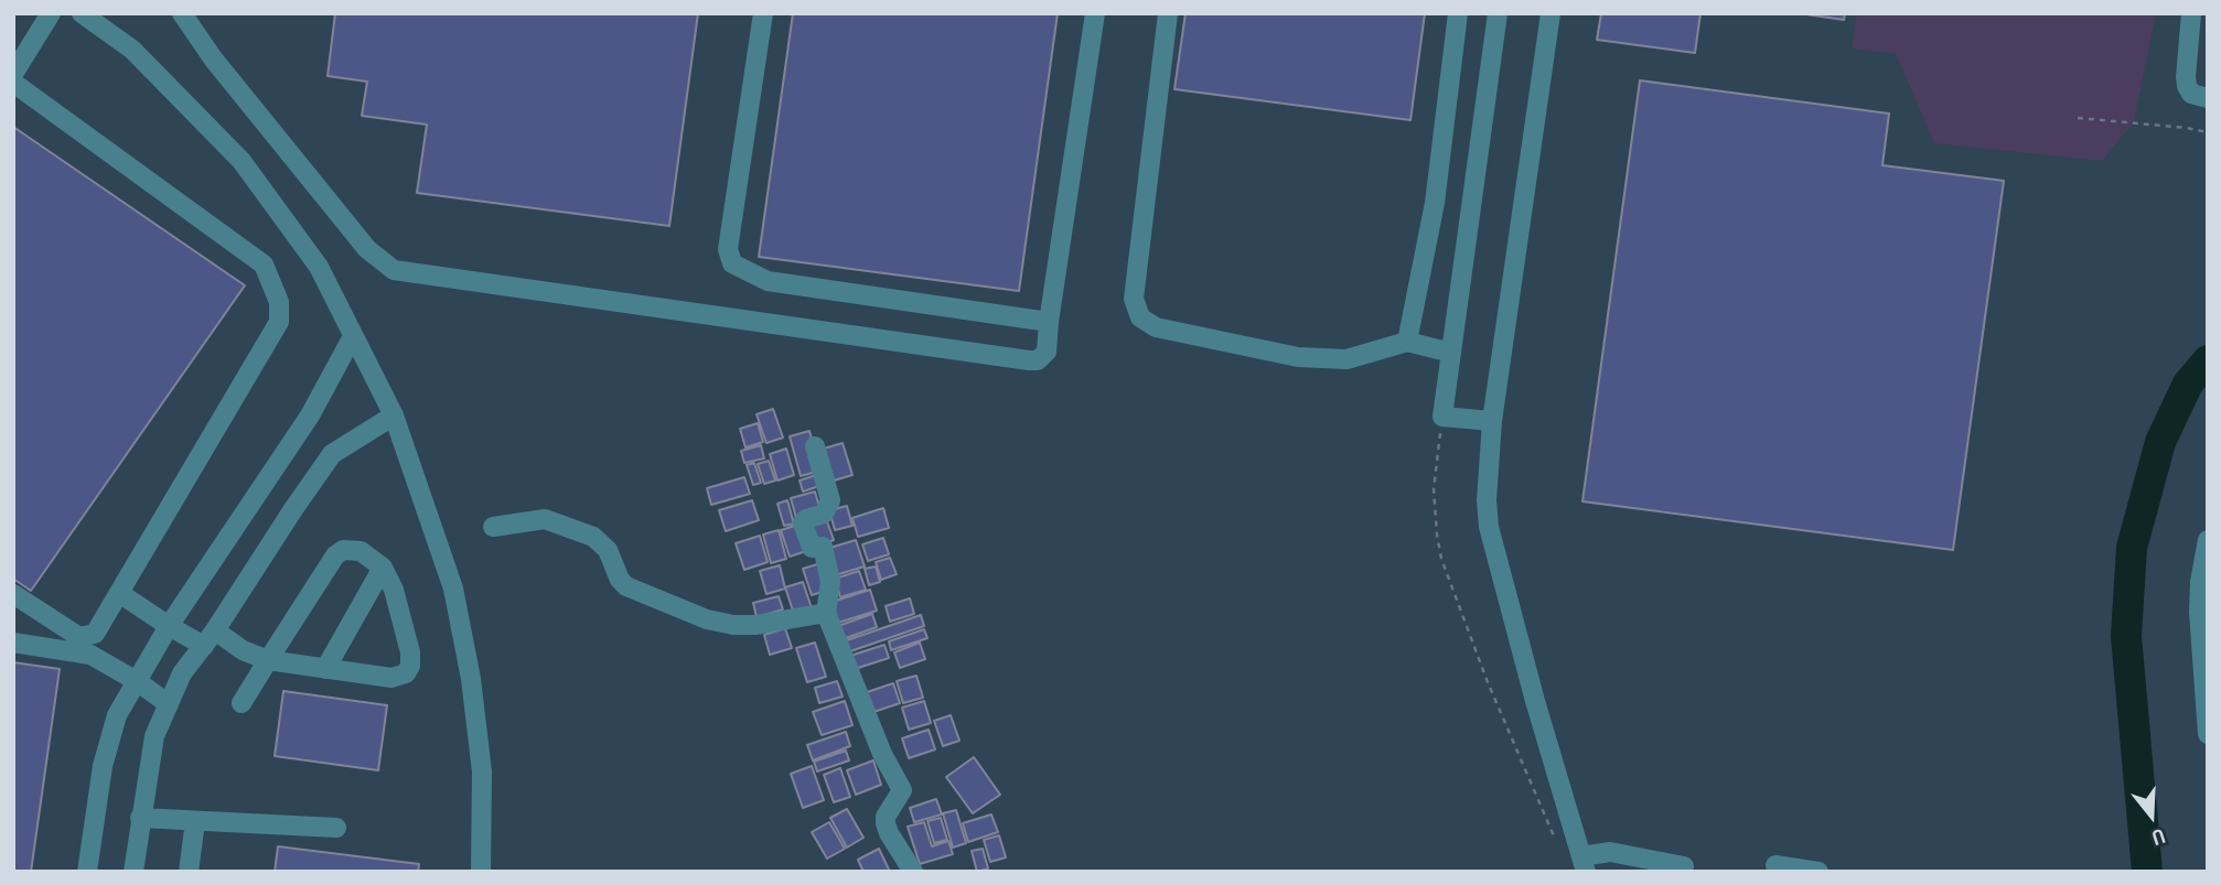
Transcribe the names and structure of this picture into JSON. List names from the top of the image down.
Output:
{
  "north": "bottom"
}
